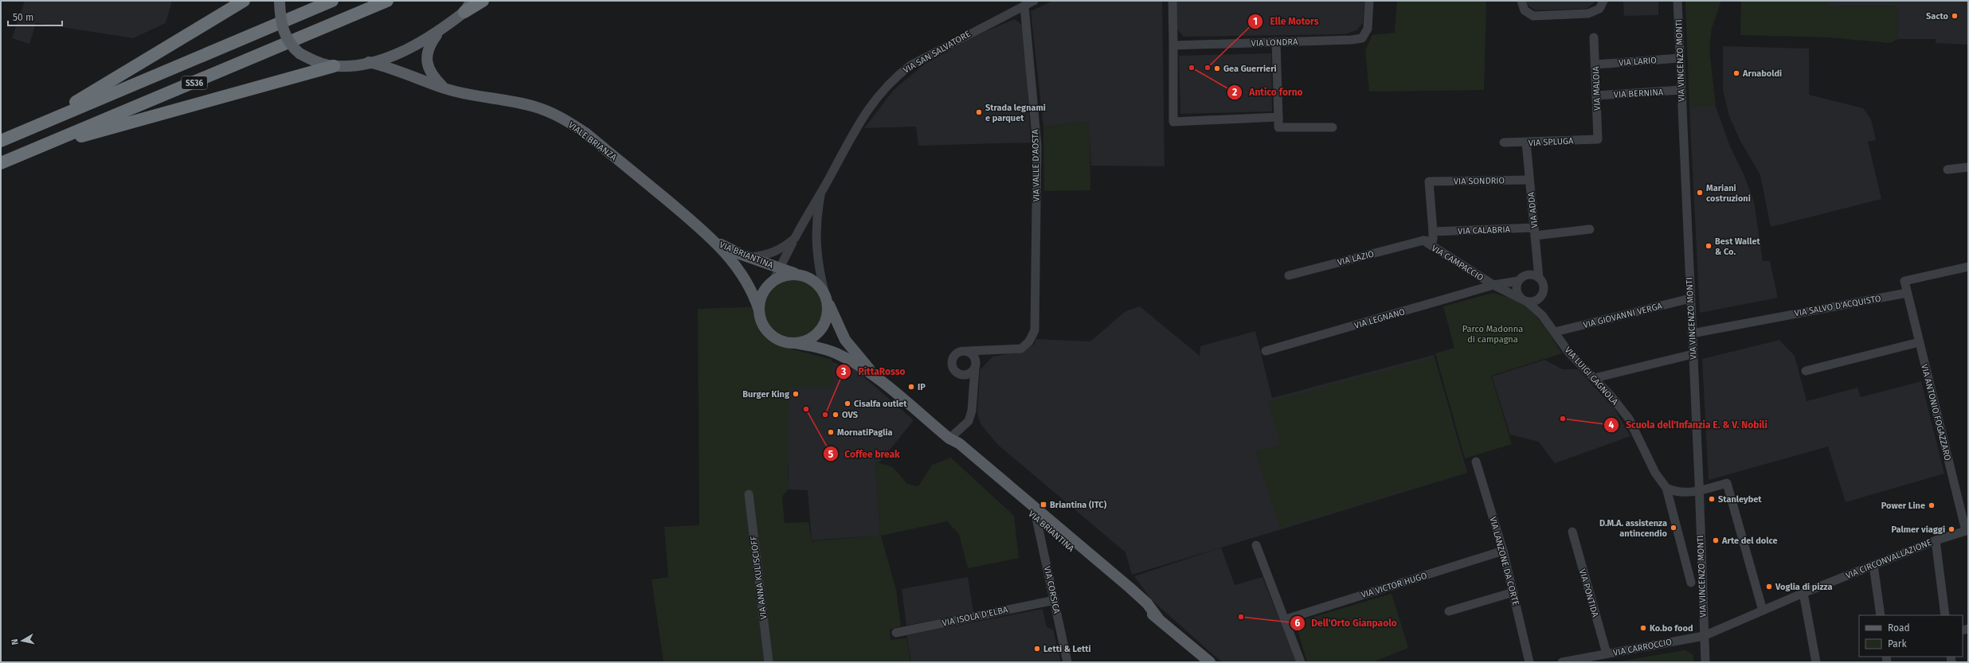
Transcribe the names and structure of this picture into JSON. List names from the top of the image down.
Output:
{
  "streets": {
    "highway": ["SS36"],
    "main road": ["VIALE BRIANZA", "VIA BRIANTINA"],
    "street": [
      "VIA LONDRA",
      "VIA SAN SALVATORE",
      "VIA VINCENZO MONTI",
      "VIA LARIO",
      "VIA MALOIA",
      "VIA BERNINA",
      "VIA SPLUGA",
      "VIA VALLE D'AOSTA",
      "VIA SONDRIO",
      "VIA ADDA",
      "VIA CALABRIA",
      "VIA LAZIO",
      "VIA CAMPACCIO",
      "VIA SALVO D'ACQUISTO",
      "VIA GIOVANNI VERGA",
      "VIA LEGNANO",
      "VIA LUIGI CAGNOLA",
      "VIA ANTONIO FOGAZZARO",
      "VIA CIRCONVALLAZIONE",
      "VIA LANZONE DA CORTE",
      "VIA ANNA KULISCIOFF",
      "VIA VICTOR HUGO",
      "VIA CORSICA",
      "VIA PONTIDA",
      "VIA ISOLA D'ELBA",
      "VIA CARROCCIO"
    ]
  },
  "crossings": [
    ["VIA SAN SALVATORE", "VIA VALLE D'AOSTA"],
    ["VIA SAN SALVATORE", "VIA BRIANTINA"],
    ["VIA VINCENZO MONTI", "VIA LARIO"],
    ["VIA VINCENZO MONTI", "VIA BERNINA"],
    ["VIA VINCENZO MONTI", "VIA SALVO D'ACQUISTO"],
    ["VIA VINCENZO MONTI", "VIA GIOVANNI VERGA"],
    ["VIA VINCENZO MONTI", "VIA CIRCONVALLAZIONE"],
    ["VIA VINCENZO MONTI", "VIA CARROCCIO"],
    ["VIA LARIO", "VIA MALOIA"],
    ["VIA MALOIA", "VIA BERNINA"],
    ["VIA MALOIA", "VIA SPLUGA"],
    ["VIALE BRIANZA", "VIA BRIANTINA"],
    ["VIA SPLUGA", "VIA ADDA"],
    ["VIA SONDRIO", "VIA ADDA"],
    ["VIA SONDRIO", "VIA CALABRIA"],
    ["VIA SONDRIO", "VIA LAZIO"],
    ["VIA ADDA", "VIA CALABRIA"],
    ["VIA ADDA", "VIA CAMPACCIO"],
    ["VIA ADDA", "VIA LUIGI CAGNOLA"],
    ["VIA CALABRIA", "VIA LAZIO"],
    ["VIA BRIANTINA", "VIA CORSICA"],
    ["VIA LAZIO", "VIA CAMPACCIO"],
    ["VIA CAMPACCIO", "VIA LEGNANO"],
    ["VIA CAMPACCIO", "VIA LUIGI CAGNOLA"],
    ["VIA SALVO D'ACQUISTO", "VIA ANTONIO FOGAZZARO"],
    ["VIA GIOVANNI VERGA", "VIA LUIGI CAGNOLA"],
    ["VIA ANTONIO FOGAZZARO", "VIA CIRCONVALLAZIONE"],
    ["VIA CIRCONVALLAZIONE", "VIA CARROCCIO"],
    ["VIA LANZONE DA CORTE", "VIA VICTOR HUGO"],
    ["VIA CORSICA", "VIA ISOLA D'ELBA"],
    ["VIA PONTIDA", "VIA CARROCCIO"]
  ],
  "parks": ["Parco Madonna di campagna"],
  "places": {
    "other": [
      "Sacto",
      "Antico forno",
      "Elle Motors",
      "Gea Guerrieri",
      "Arnaboldi",
      "Strada legnami e parquet",
      "Mariani costruzioni",
      "Best Wallet & Co.",
      "IP",
      "Burger King",
      "Cisalfa outlet",
      "Coffee break",
      "PittaRosso",
      "OVS",
      "Scuola dell'Infanzia E. & V. Nobili",
      "MornatiPaglia",
      "Stanleybet",
      "Power Line",
      "D.M.A. assistenza antincendio",
      "Palmer viaggi",
      "Arte del dolce",
      "Voglia di pizza",
      "Dell'Orto Gianpaolo",
      "Ko.bo food",
      "Letti & Letti"
    ],
    "transit": ["Briantina (ITC)"]
  },
  "legend": ["Road", "Park"],
  "scale_bar": "50 m",
  "north": "left"
}
